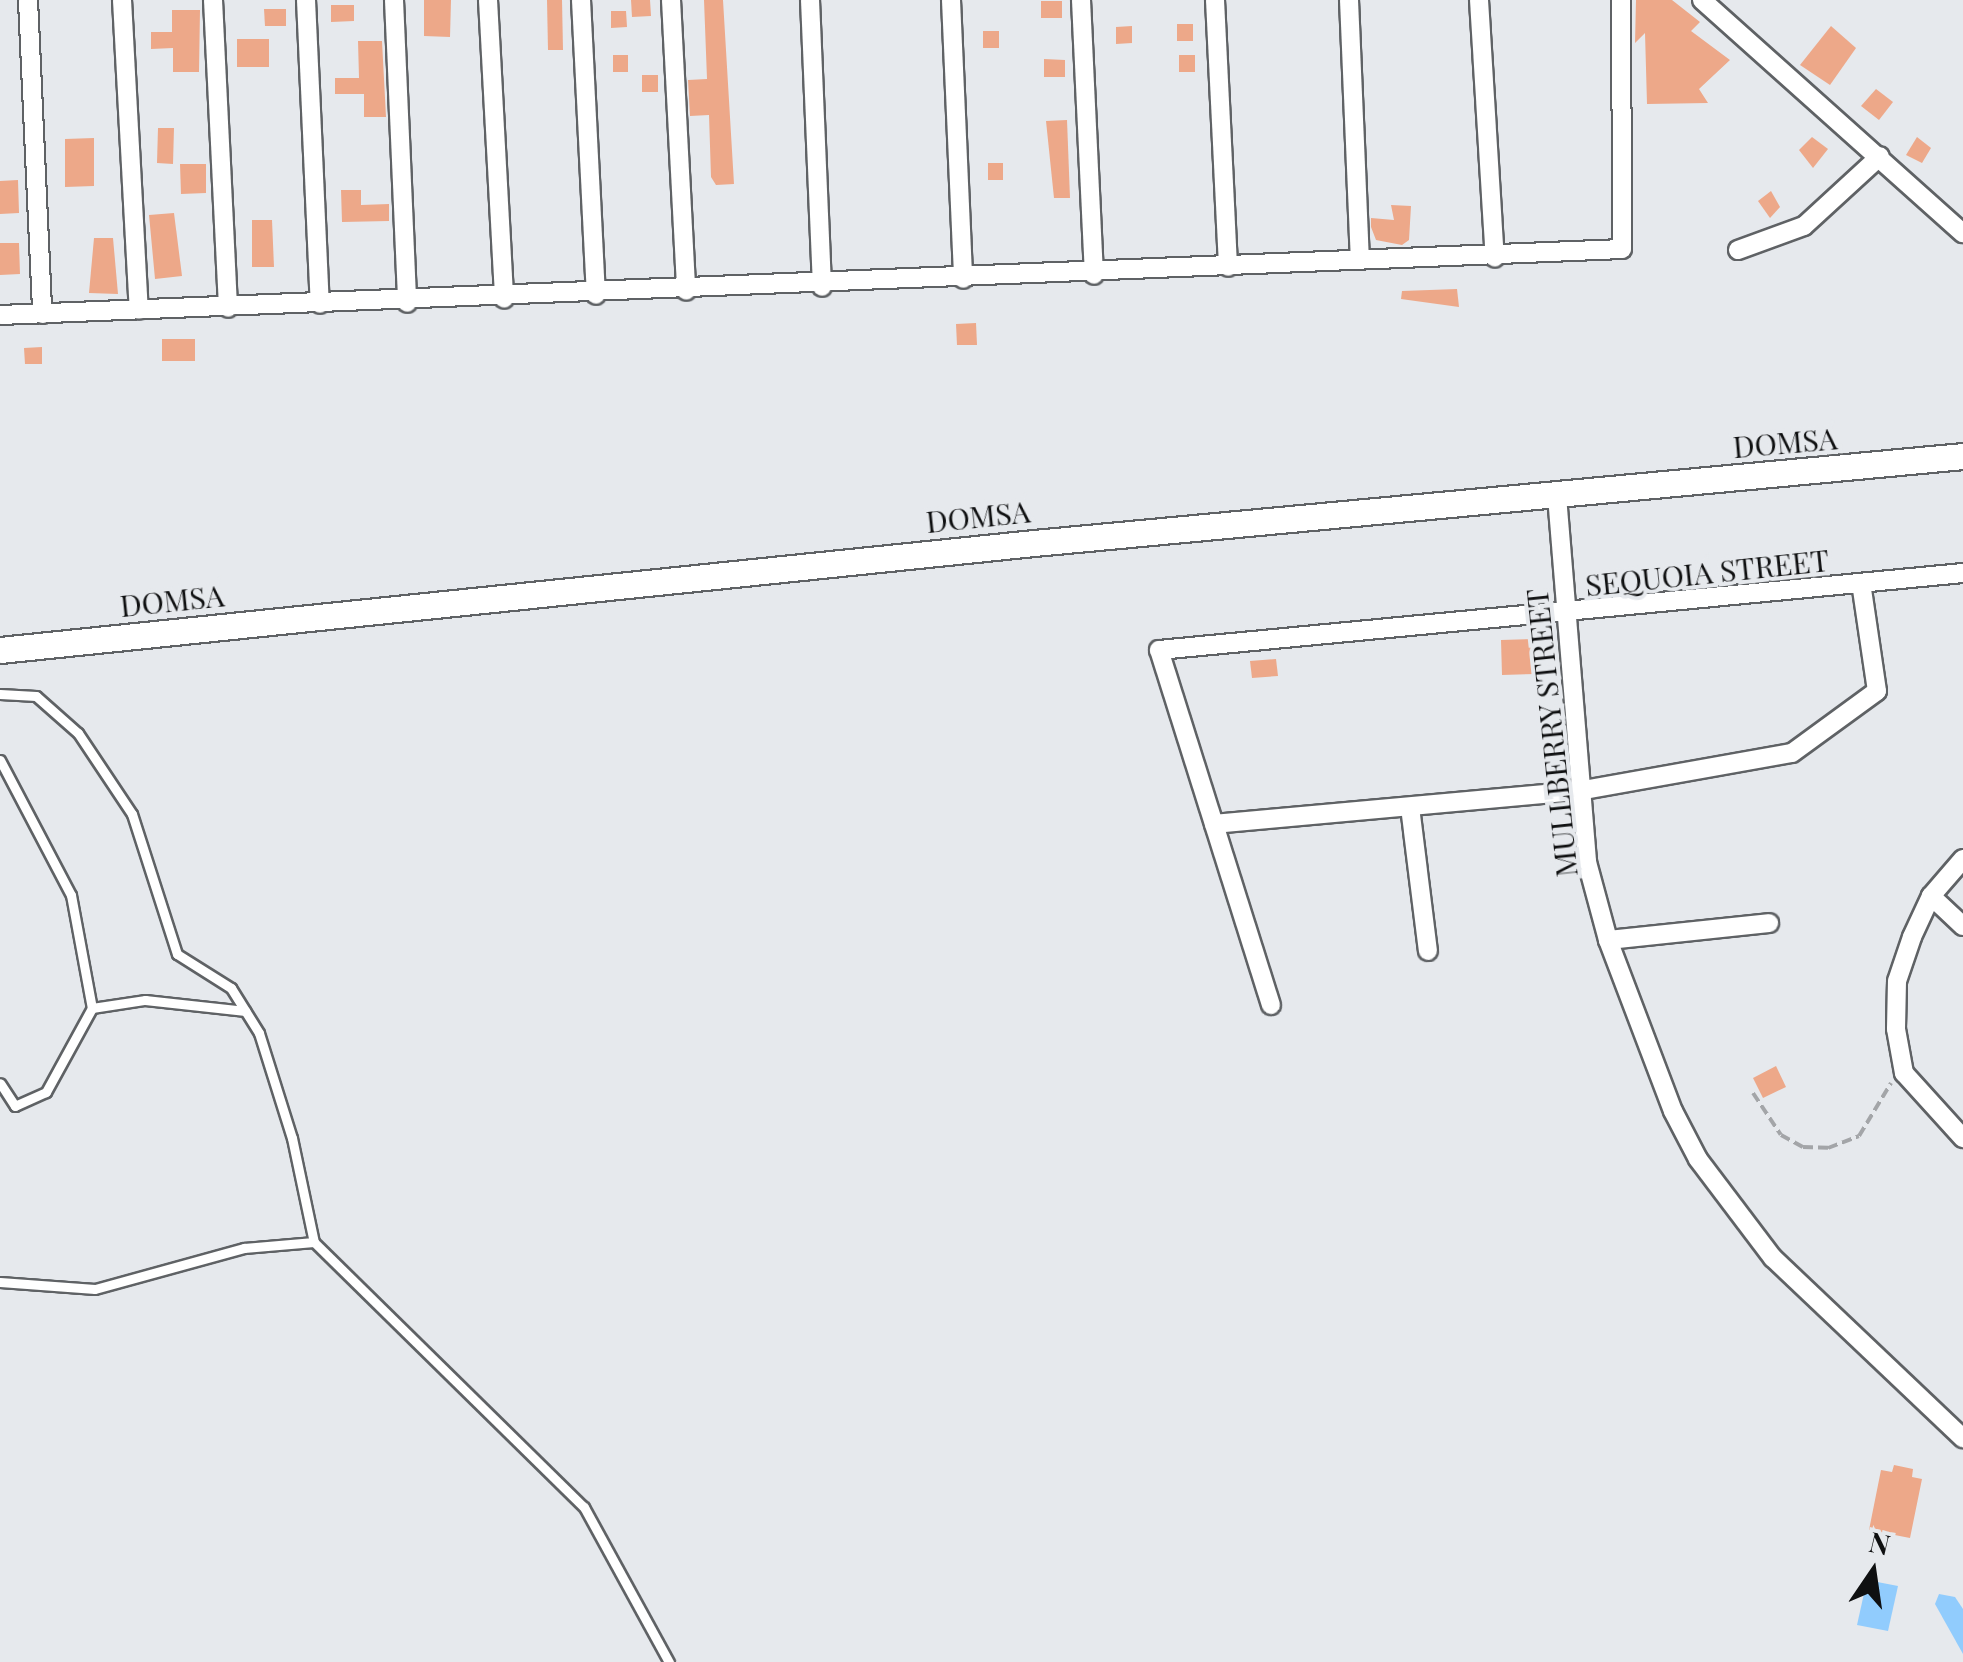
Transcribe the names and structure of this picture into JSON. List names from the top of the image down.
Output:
{
  "streets": {
    "main road": ["DOMSA"],
    "street": ["SEQUOIA STREET", "MULLBERRY STREET"]
  },
  "crossings": [
    ["DOMSA", "MULLBERRY STREET"],
    ["SEQUOIA STREET", "MULLBERRY STREET"]
  ],
  "north": "top"
}
